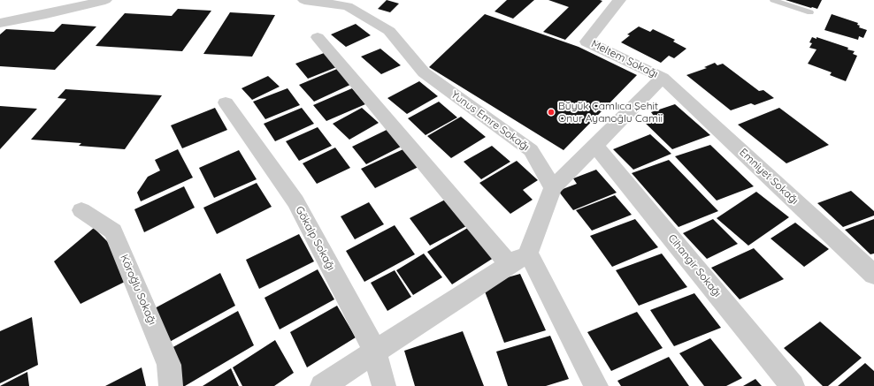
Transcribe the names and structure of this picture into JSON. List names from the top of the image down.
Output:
{
  "streets": {
    "street": [
      "Meltem Sokağı",
      "Yunus Emre Sokağı",
      "Emniyet Sokağı",
      "Gökalp Sokağı",
      "Cihangir Sokağı",
      "Köroğlu Sokağı"
    ]
  },
  "crossings": [
    ["Meltem Sokağı", "Yunus Emre Sokağı"],
    ["Meltem Sokağı", "Emniyet Sokağı"],
    ["Meltem Sokağı", "Cihangir Sokağı"]
  ],
  "places": ["Büyük Çamlıca Şehit Onur Ayanoğlu Camii"]
}
